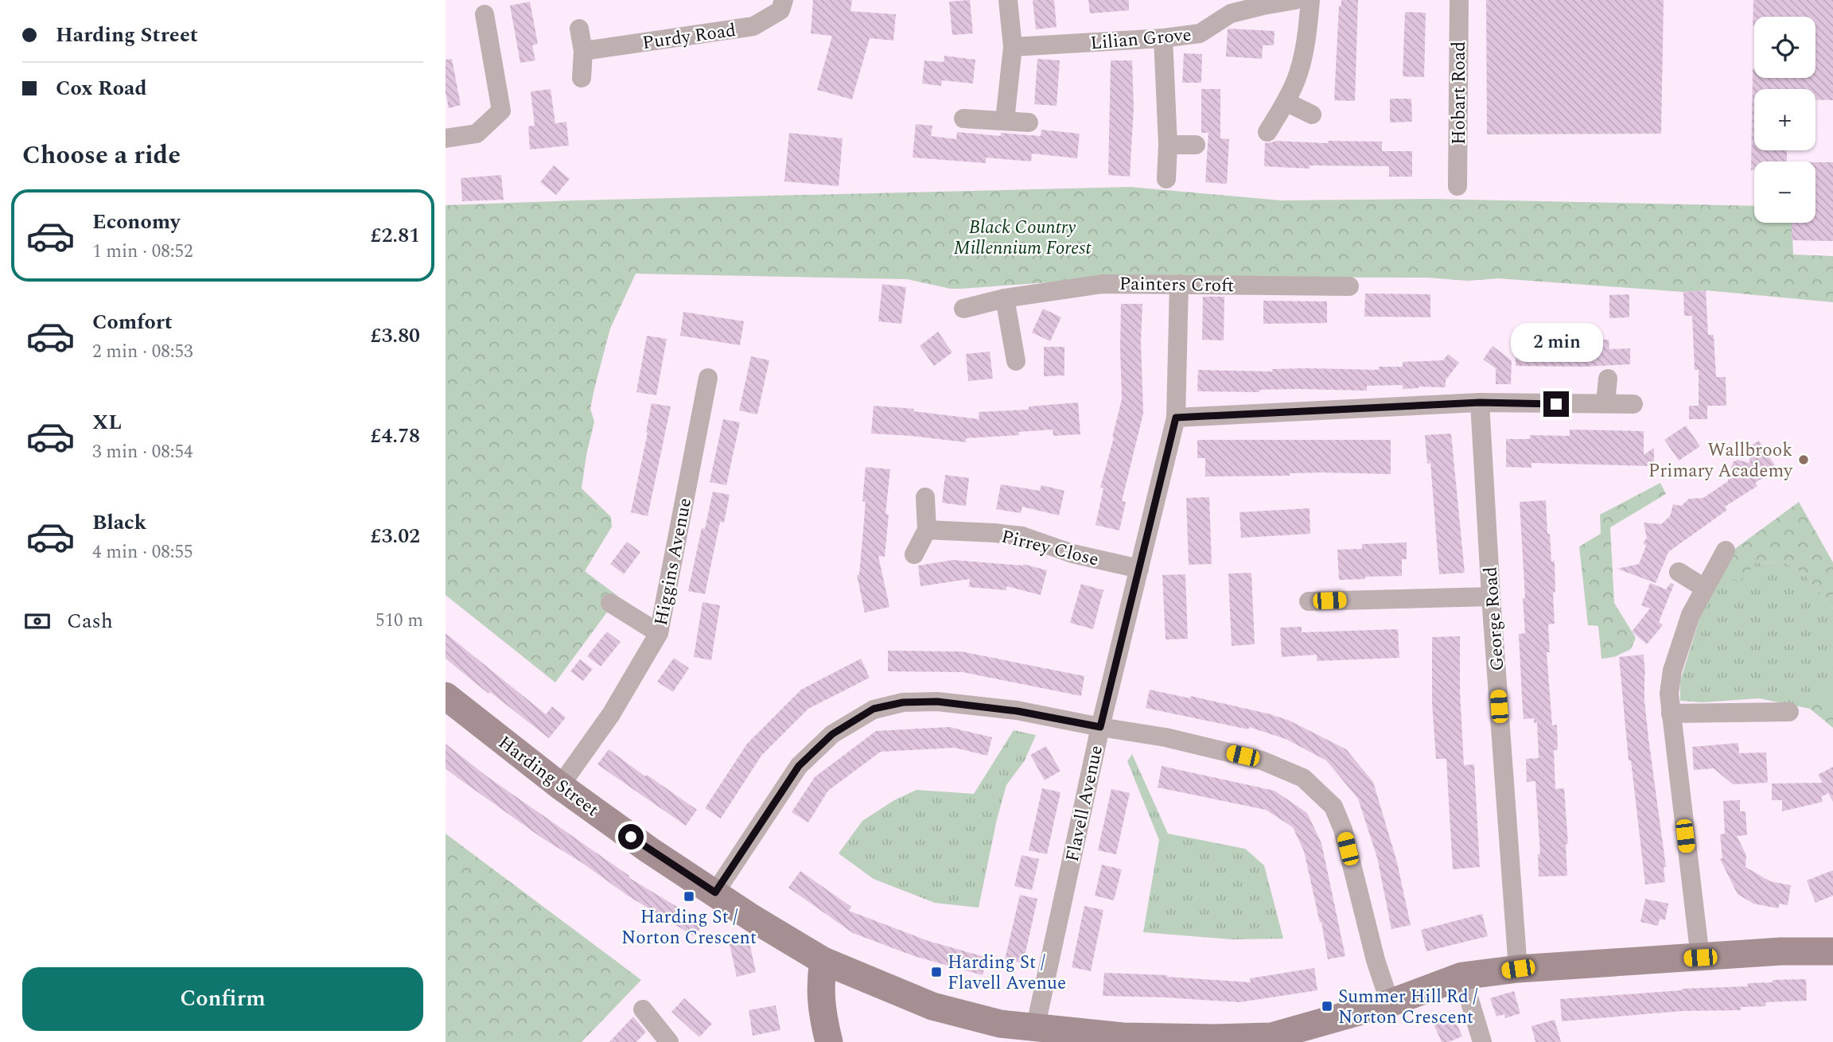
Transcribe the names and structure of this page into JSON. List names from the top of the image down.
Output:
{
  "streets": {
    "main road": ["Harding Street"],
    "street": [
      "Purdy Road",
      "Lilian Grove",
      "Hobart Road",
      "Painters Croft",
      "Pirrey Close",
      "Higgins Avenue",
      "George Road",
      "Flavell Avenue"
    ]
  },
  "crossings": [
    ["Painters Croft", "Flavell Avenue"],
    ["Pirrey Close", "Flavell Avenue"],
    ["Higgins Avenue", "Harding Street"],
    ["George Road", "Harding Street"],
    ["Harding Street", "Flavell Avenue"]
  ],
  "parks": ["Black Country Millennium Forest"],
  "places": {
    "other": ["Wallbrook Primary Academy"],
    "transit": ["Harding St / Norton Crescent", "Harding St / Flavell Avenue", "Summer Hill Rd / Norton Crescent"]
  },
  "page": {
    "banner": ["Harding Street", "Cox Road"],
    "map_buttons": ["+", "−"],
    "heading": "Choose a ride",
    "list": [
      {
        "name": "Economy",
        "note": "1 min · 08:52",
        "value": "£2.81"
      },
      {
        "name": "Comfort",
        "note": "2 min · 08:53",
        "value": "£3.80"
      },
      {
        "name": "XL",
        "note": "3 min · 08:54",
        "value": "£4.78"
      },
      {
        "name": "Black",
        "note": "4 min · 08:55",
        "value": "£3.02"
      }
    ],
    "bubble": "2 min",
    "pay": ["Cash", "510 m"],
    "buttons": "Confirm"
  }
}
